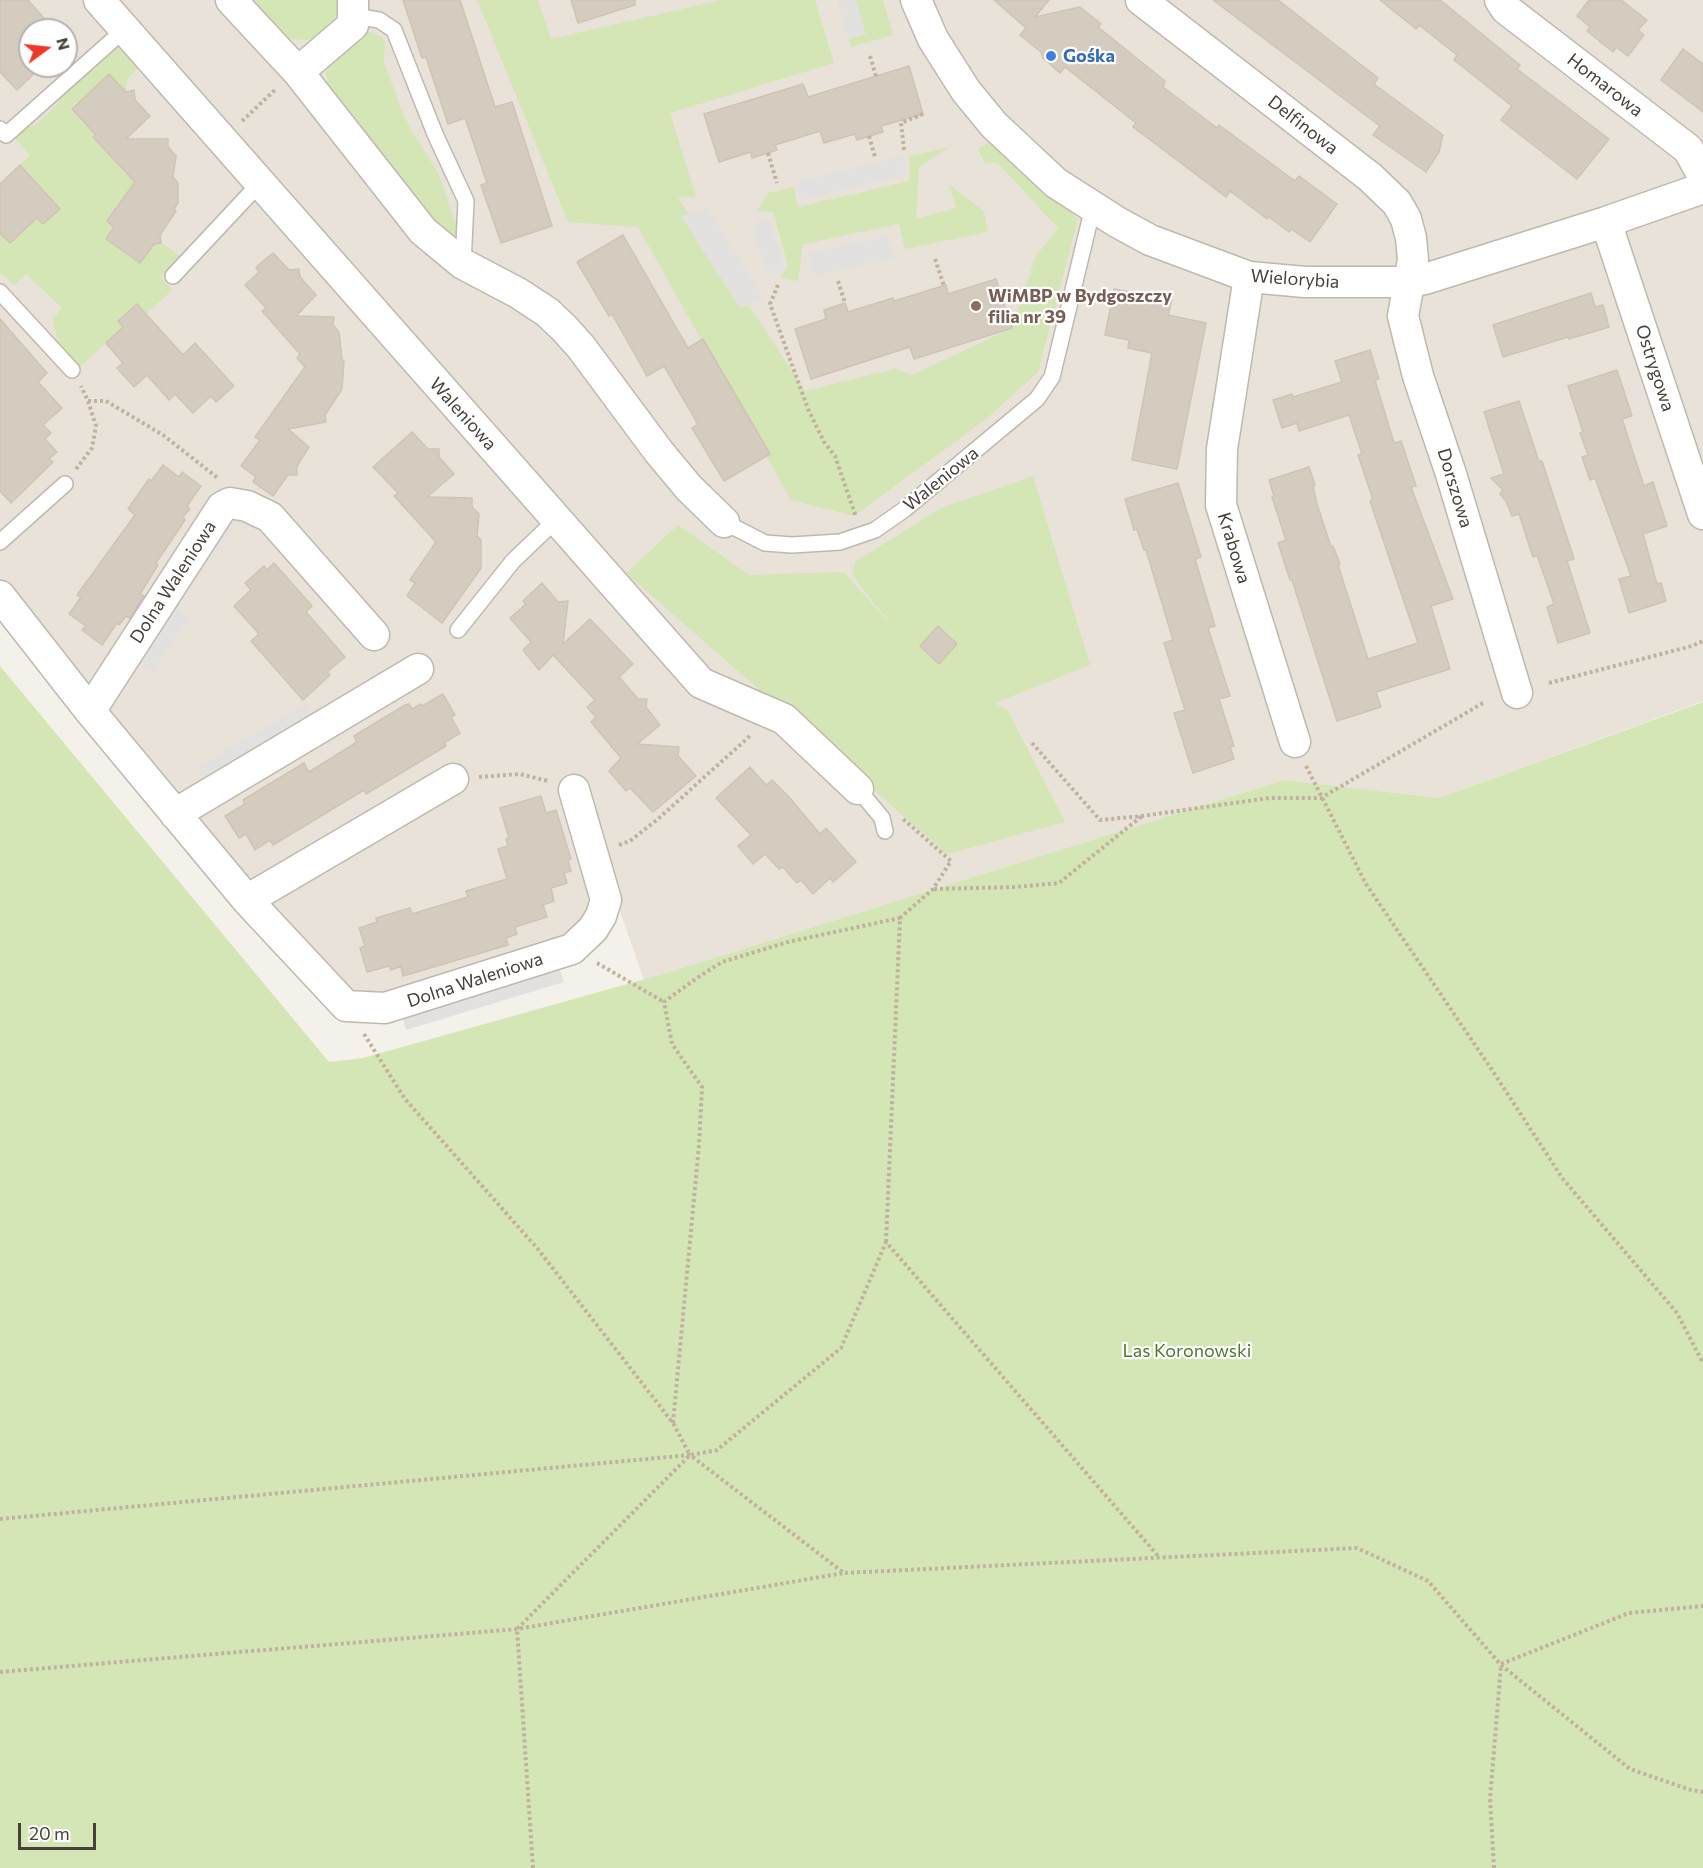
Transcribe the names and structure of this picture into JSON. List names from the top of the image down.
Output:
{
  "streets": {
    "street": [
      "Homarowa",
      "Delfinowa",
      "Wielorybia",
      "Ostrygowa",
      "Waleniowa",
      "Dorszowa",
      "Krabowa",
      "Dolna Waleniowa"
    ]
  },
  "crossings": [
    ["Delfinowa", "Wielorybia"],
    ["Delfinowa", "Dorszowa"],
    ["Wielorybia", "Ostrygowa"],
    ["Wielorybia", "Waleniowa"],
    ["Wielorybia", "Dorszowa"],
    ["Wielorybia", "Krabowa"]
  ],
  "parks": ["Las Koronowski"],
  "places": ["Gośka", "WiMBP w Bydgoszczy filia nr 39"],
  "scale_bar": "20 m",
  "north": "right"
}
